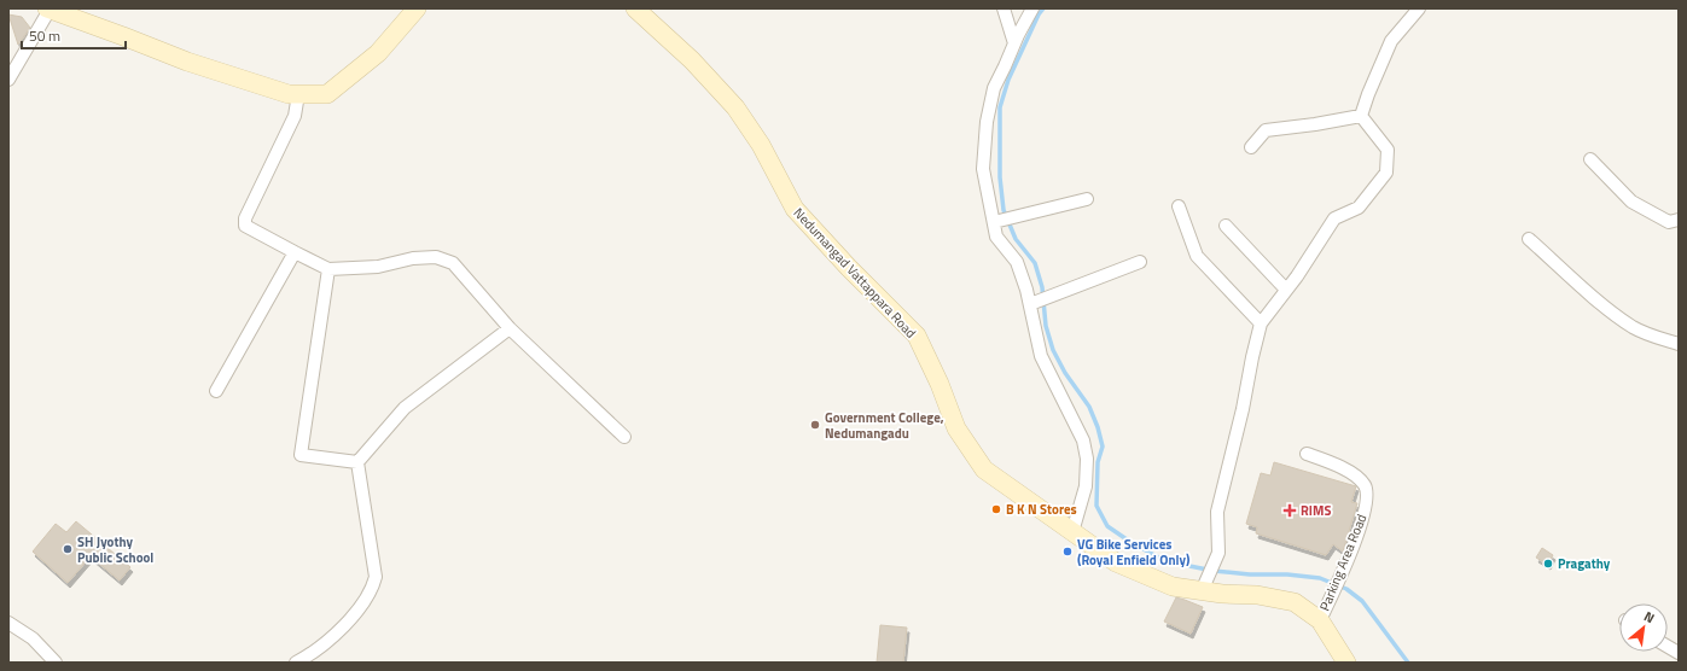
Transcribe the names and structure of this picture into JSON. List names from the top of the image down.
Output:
{
  "streets": {
    "main road": ["Nedumangad Vattappara Road"],
    "street": ["Parking Area Road"]
  },
  "crossings": [
    ["Nedumangad Vattappara Road", "Parking Area Road"]
  ],
  "places": {
    "other": [
      "Government College, Nedumangadu",
      "B K N Stores",
      "SH Jyothy Public School",
      "VG Bike Services (Royal Enfield Only)",
      "Pragathy"
    ],
    "health": ["RIMS"]
  },
  "scale_bar": "50 m",
  "north": "top right"
}
